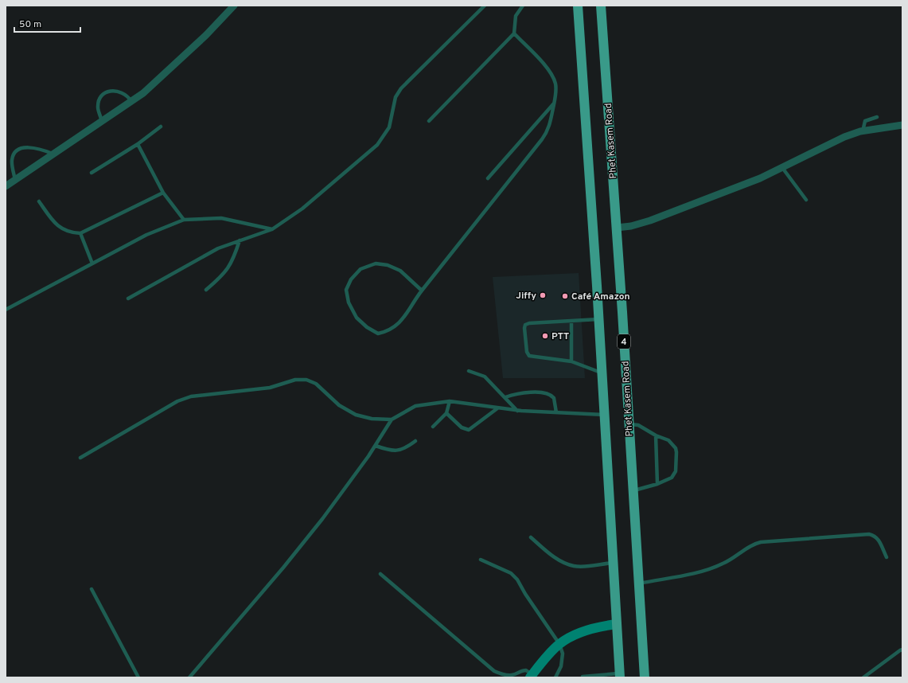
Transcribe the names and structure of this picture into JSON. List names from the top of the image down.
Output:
{
  "streets": {
    "main road": ["Phet Kasem Road", "4"]
  },
  "places": ["Jiffy", "Café Amazon", "PTT"],
  "scale_bar": "50 m"
}
